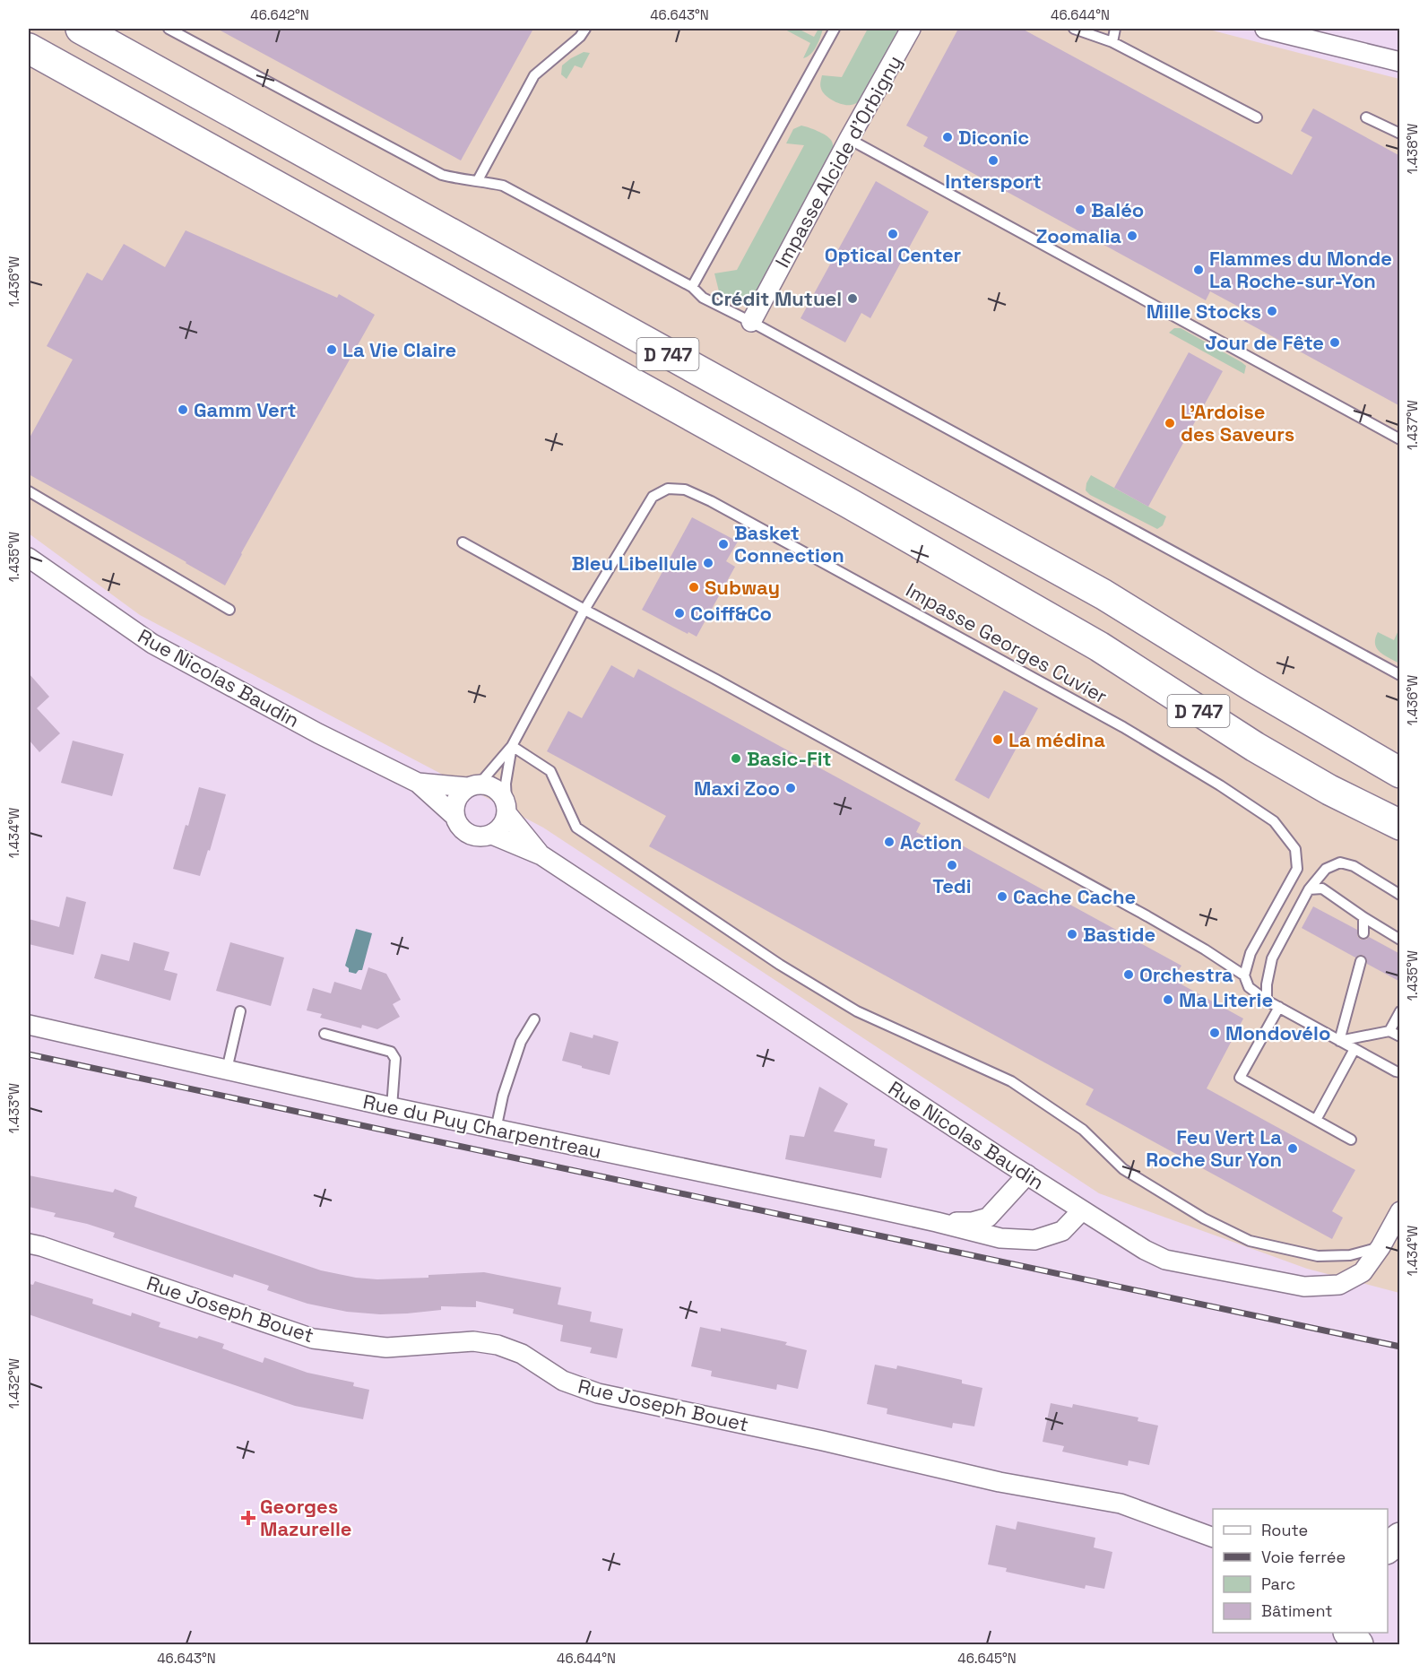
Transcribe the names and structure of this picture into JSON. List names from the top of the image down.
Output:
{
  "streets": {
    "main road": ["D 747"],
    "street": [
      "Impasse Alcide d'Orbigny",
      "Rue Nicolas Baudin",
      "Rue du Puy Charpentreau",
      "Rue Joseph Bouet"
    ],
    "lane": ["Impasse Georges Cuvier"]
  },
  "crossings": [
    ["Impasse Georges Cuvier", "Rue Nicolas Baudin"],
    ["Rue Nicolas Baudin", "Rue du Puy Charpentreau"]
  ],
  "places": {
    "other": [
      "Diconic",
      "Intersport",
      "Baléo",
      "Optical Center",
      "Zoomalia",
      "Flammes du Monde La Roche-sur-Yon",
      "Crédit Mutuel",
      "Mille Stocks",
      "Jour de Fête",
      "La Vie Claire",
      "Gamm Vert",
      "L'Ardoise des Saveurs",
      "Basket Connection",
      "Bleu Libellule",
      "Subway",
      "Coiff&Co",
      "La médina",
      "Basic-Fit",
      "Maxi Zoo",
      "Action",
      "Tedi",
      "Cache Cache",
      "Bastide",
      "Orchestra",
      "Ma Literie",
      "Mondovélo",
      "Feu Vert La Roche Sur Yon"
    ],
    "health": ["Georges Mazurelle"]
  },
  "legend": [
    "Route",
    "Voie ferrée",
    "Parc",
    "Bâtiment"
  ],
  "coordinates": [
    "46.642°N",
    "46.643°N",
    "46.644°N",
    "1.438°W",
    "1.436°W",
    "1.437°W",
    "1.435°W",
    "1.434°W",
    "1.433°W",
    "1.432°W",
    "46.645°N"
  ]
}
